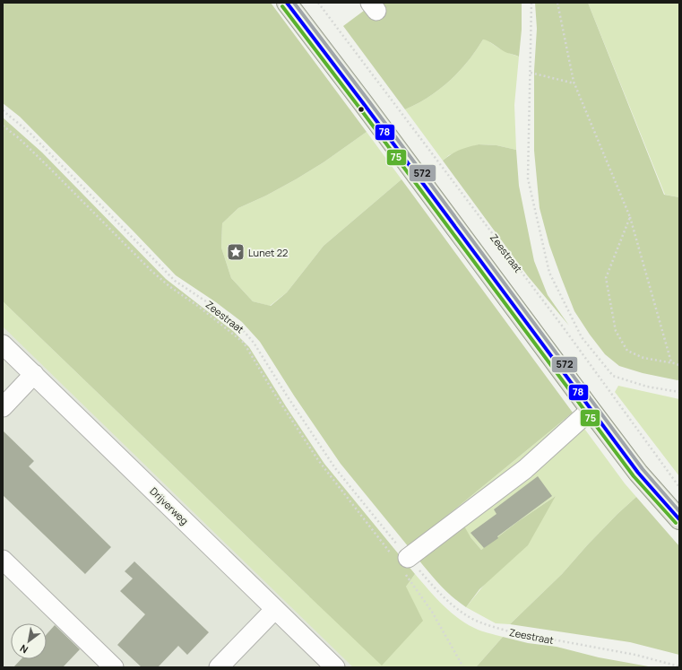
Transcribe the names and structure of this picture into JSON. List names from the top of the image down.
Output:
{
  "streets": {
    "street": ["Drijverweg"],
    "path": ["Zeestraat"]
  },
  "places": {
    "place": ["Lunet 22"]
  },
  "lines": ["transit line 78", "transit line 572", "transit line 75"],
  "north": "bottom left"
}
